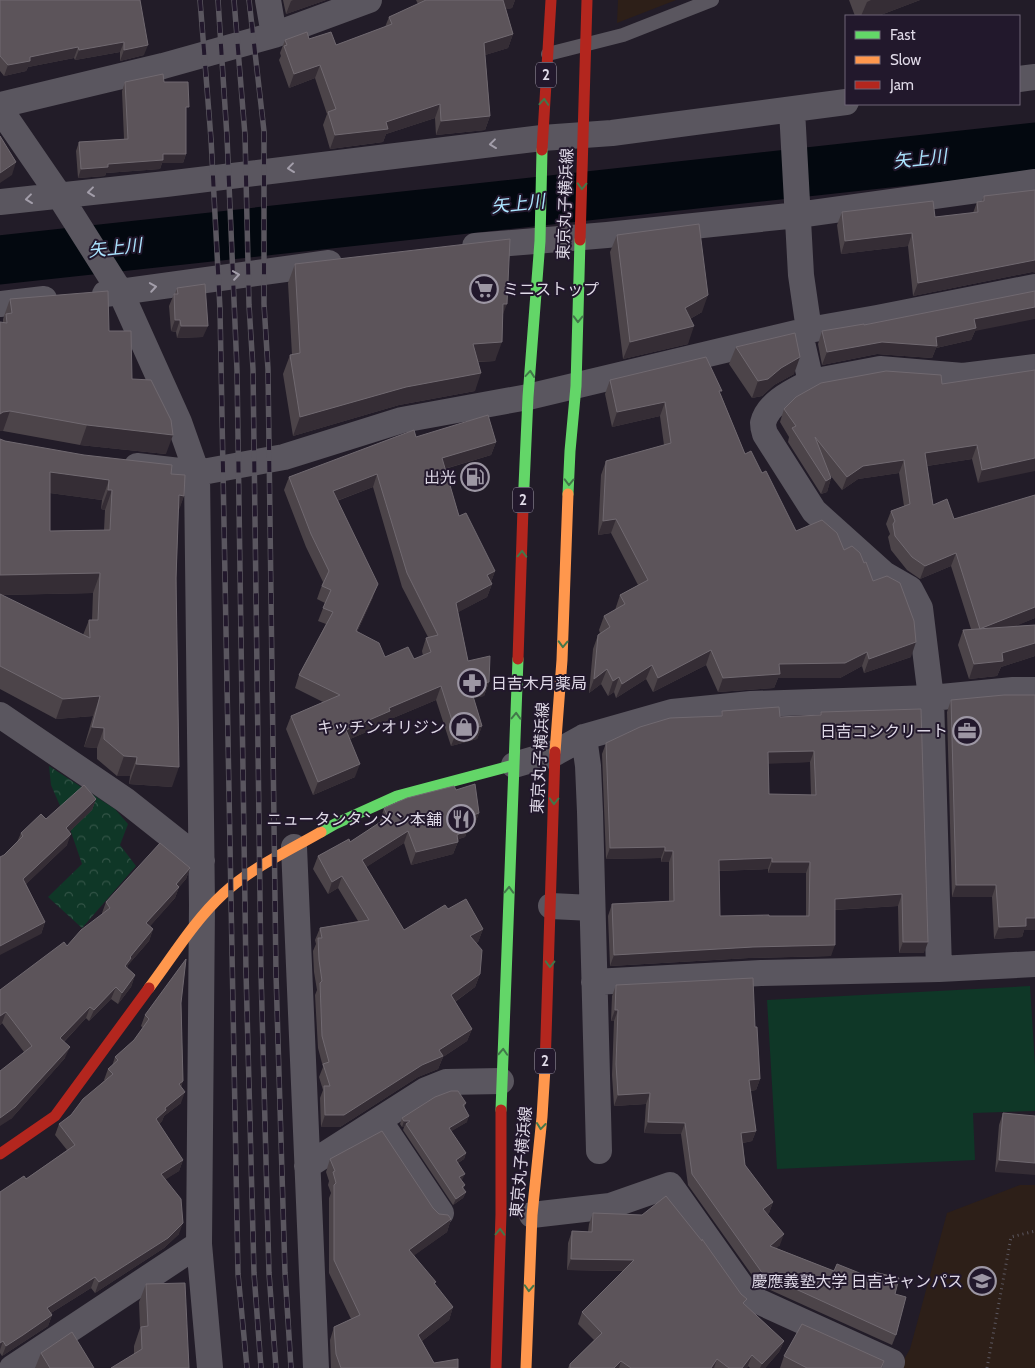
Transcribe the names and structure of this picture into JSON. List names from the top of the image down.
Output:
{
  "streets": {
    "main road": ["2", "東京丸子横浜線"]
  },
  "water": ["矢上川"],
  "places": {
    "supermarket": ["ミニストップ"],
    "fuel station": ["出光"],
    "pharmacy": ["日吉木月薬局"],
    "shop": ["キッチンオリジン"],
    "office": ["日吉コンクリート"],
    "restaurant": ["ニュータンタンメン本舗"],
    "school or university": ["慶應義塾大学 日吉キャンパス"]
  },
  "legend": ["Fast", "Slow", "Jam"]
}
